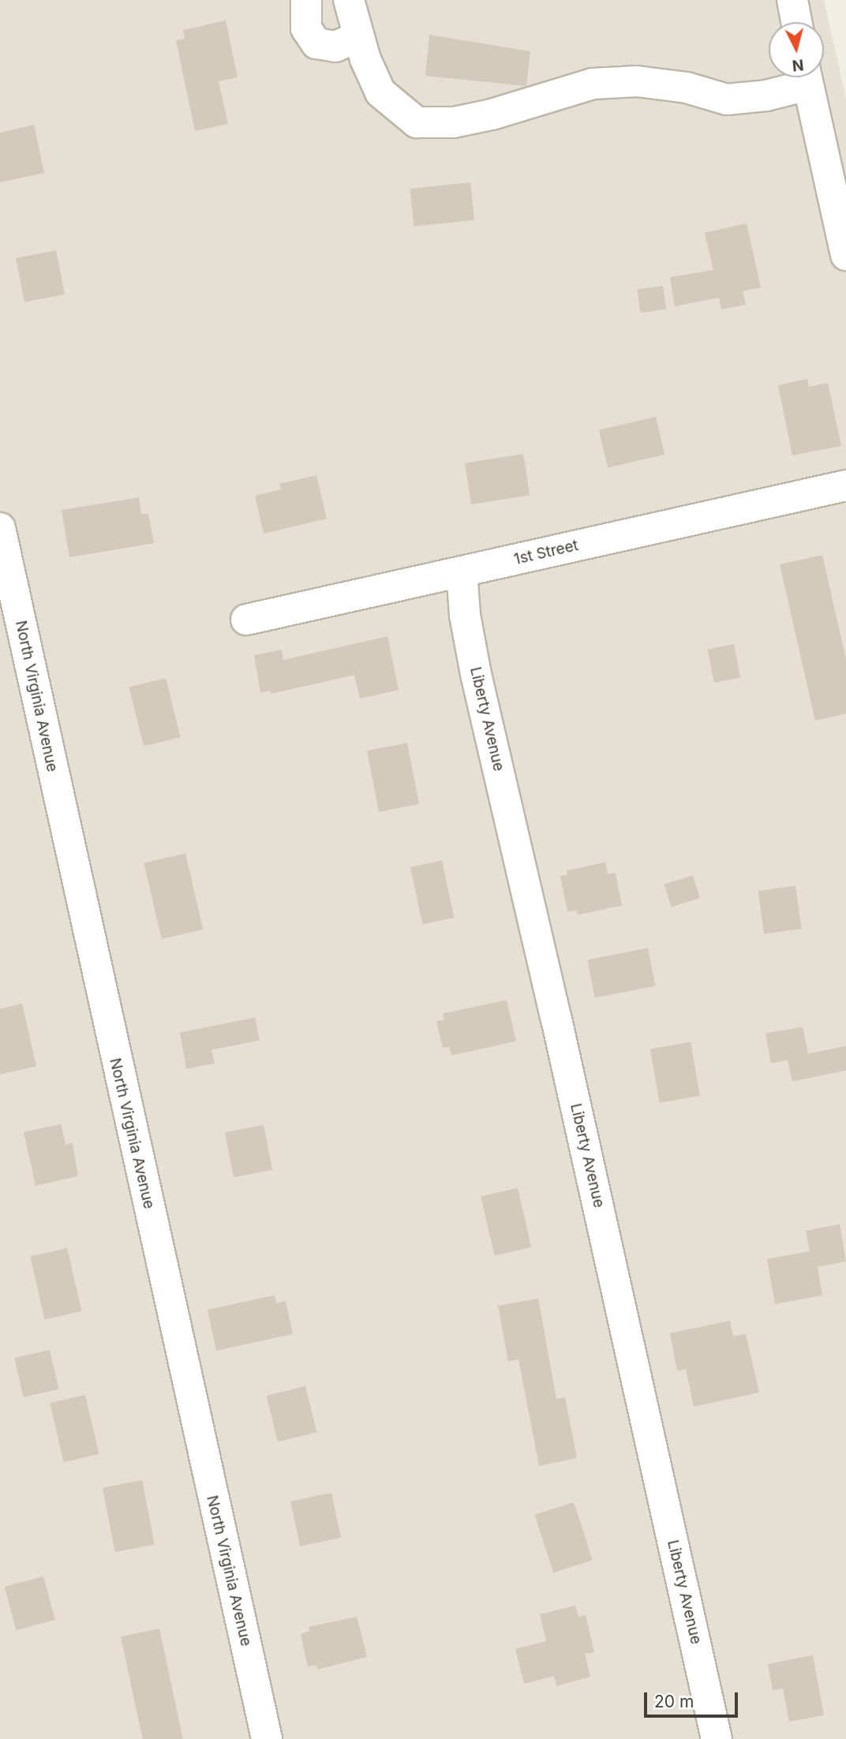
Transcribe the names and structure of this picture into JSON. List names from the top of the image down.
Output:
{
  "streets": {
    "street": ["1st Street", "North Virginia Avenue", "Liberty Avenue"]
  },
  "crossings": [
    ["1st Street", "Liberty Avenue"]
  ],
  "scale_bar": "20 m",
  "north": "bottom"
}
